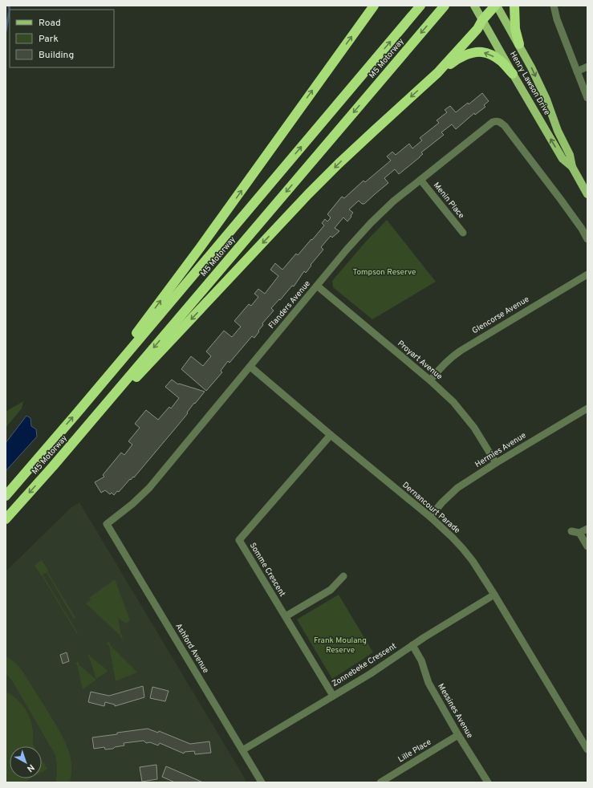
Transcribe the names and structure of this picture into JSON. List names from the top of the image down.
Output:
{
  "streets": {
    "highway": ["M5 Motorway"],
    "main road": ["Henry Lawson Drive"],
    "street": [
      "Menin Place",
      "Flanders Avenue",
      "Glencorse Avenue",
      "Proyart Avenue",
      "Hermies Avenue",
      "Dernancourt Parade",
      "Somme Crescent",
      "Ashford Avenue",
      "Zonnebeke Crescent",
      "Messines Avenue",
      "Lille Place"
    ]
  },
  "crossings": [
    ["Menin Place", "Flanders Avenue"],
    ["Flanders Avenue", "Proyart Avenue"],
    ["Flanders Avenue", "Dernancourt Parade"],
    ["Flanders Avenue", "Ashford Avenue"],
    ["Glencorse Avenue", "Proyart Avenue"],
    ["Proyart Avenue", "Hermies Avenue"],
    ["Hermies Avenue", "Dernancourt Parade"],
    ["Dernancourt Parade", "Somme Crescent"],
    ["Dernancourt Parade", "Zonnebeke Crescent"],
    ["Somme Crescent", "Zonnebeke Crescent"],
    ["Ashford Avenue", "Zonnebeke Crescent"],
    ["Zonnebeke Crescent", "Messines Avenue"],
    ["Messines Avenue", "Lille Place"]
  ],
  "parks": ["Tompson Reserve", "Frank Moulang Reserve"],
  "legend": ["Road", "Park", "Building"],
  "north": "bottom right"
}
